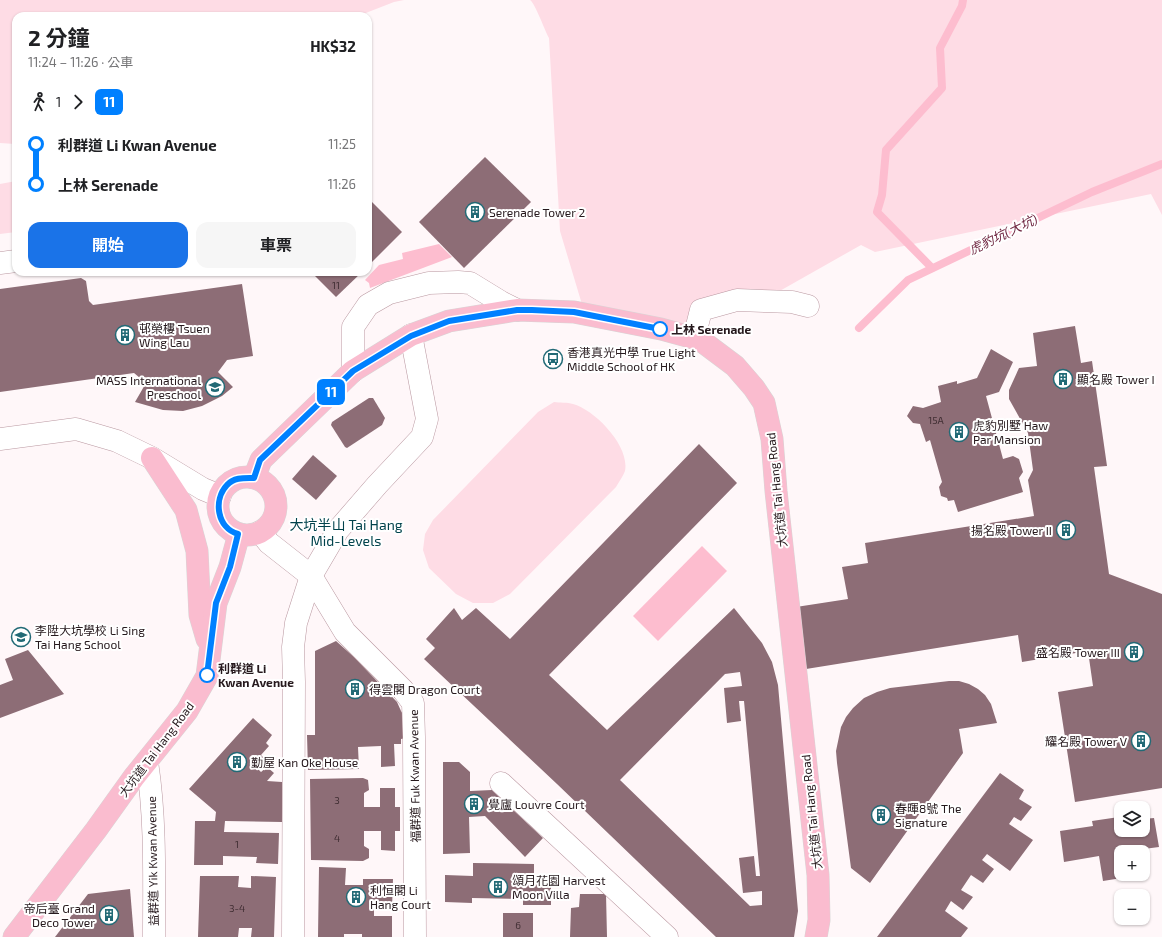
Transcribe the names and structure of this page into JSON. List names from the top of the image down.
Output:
{
  "streets": {
    "main road": ["大坑道 Tai Hang Road"],
    "street": ["福群道 Fuk Kwan Avenue", "益群道 Yik Kwan Avenue"]
  },
  "crossings": [
    ["大坑道 Tai Hang Road", "福群道 Fuk Kwan Avenue"],
    ["大坑道 Tai Hang Road", "益群道 Yik Kwan Avenue"]
  ],
  "districts": ["大坑半山 Tai Hang Mid-Levels"],
  "water": ["虎豹坑(大坑)"],
  "places": {
    "building": [
      "Serenade Tower 2",
      "邨榮樓 Tsuen Wing Lau",
      "顯名殿 Tower I",
      "虎豹別墅 Haw Par Mansion",
      "揚名殿 Tower II",
      "盛名殿 Tower III",
      "得雲閣 Dragon Court",
      "耀名殿 Tower V",
      "勤屋 Kan Oke House",
      "覺廬 Louvre Court",
      "春暉8號 The Signature",
      "頌月花園 Harvest Moon Villa",
      "利恒閣 Li Hang Court",
      "帝后臺 Grand Deco Tower"
    ],
    "other": ["上林 Serenade", "利群道 Li Kwan Avenue"],
    "bus stop": ["香港真光中學 True Light Middle School of HK"],
    "school or university": ["MASS International Preschool", "李陞大坑學校 Li Sing Tai Hang School"]
  },
  "lines": ["bus line 11"],
  "house_numbers": [
    "11",
    "15A",
    "3",
    "4",
    "1",
    "3-4",
    "6"
  ],
  "page": {
    "on_map": "11",
    "heading": ["2 分鐘", "11:24 – 11:26 · 公車", "HK$32"],
    "legs": ["1", "11"],
    "list": [
      {
        "name": "利群道 Li Kwan Avenue",
        "value": "11:25"
      },
      {
        "name": "上林 Serenade",
        "value": "11:26"
      }
    ],
    "buttons": ["開始", "車票"],
    "map_buttons": ["+", "−"]
  }
}
